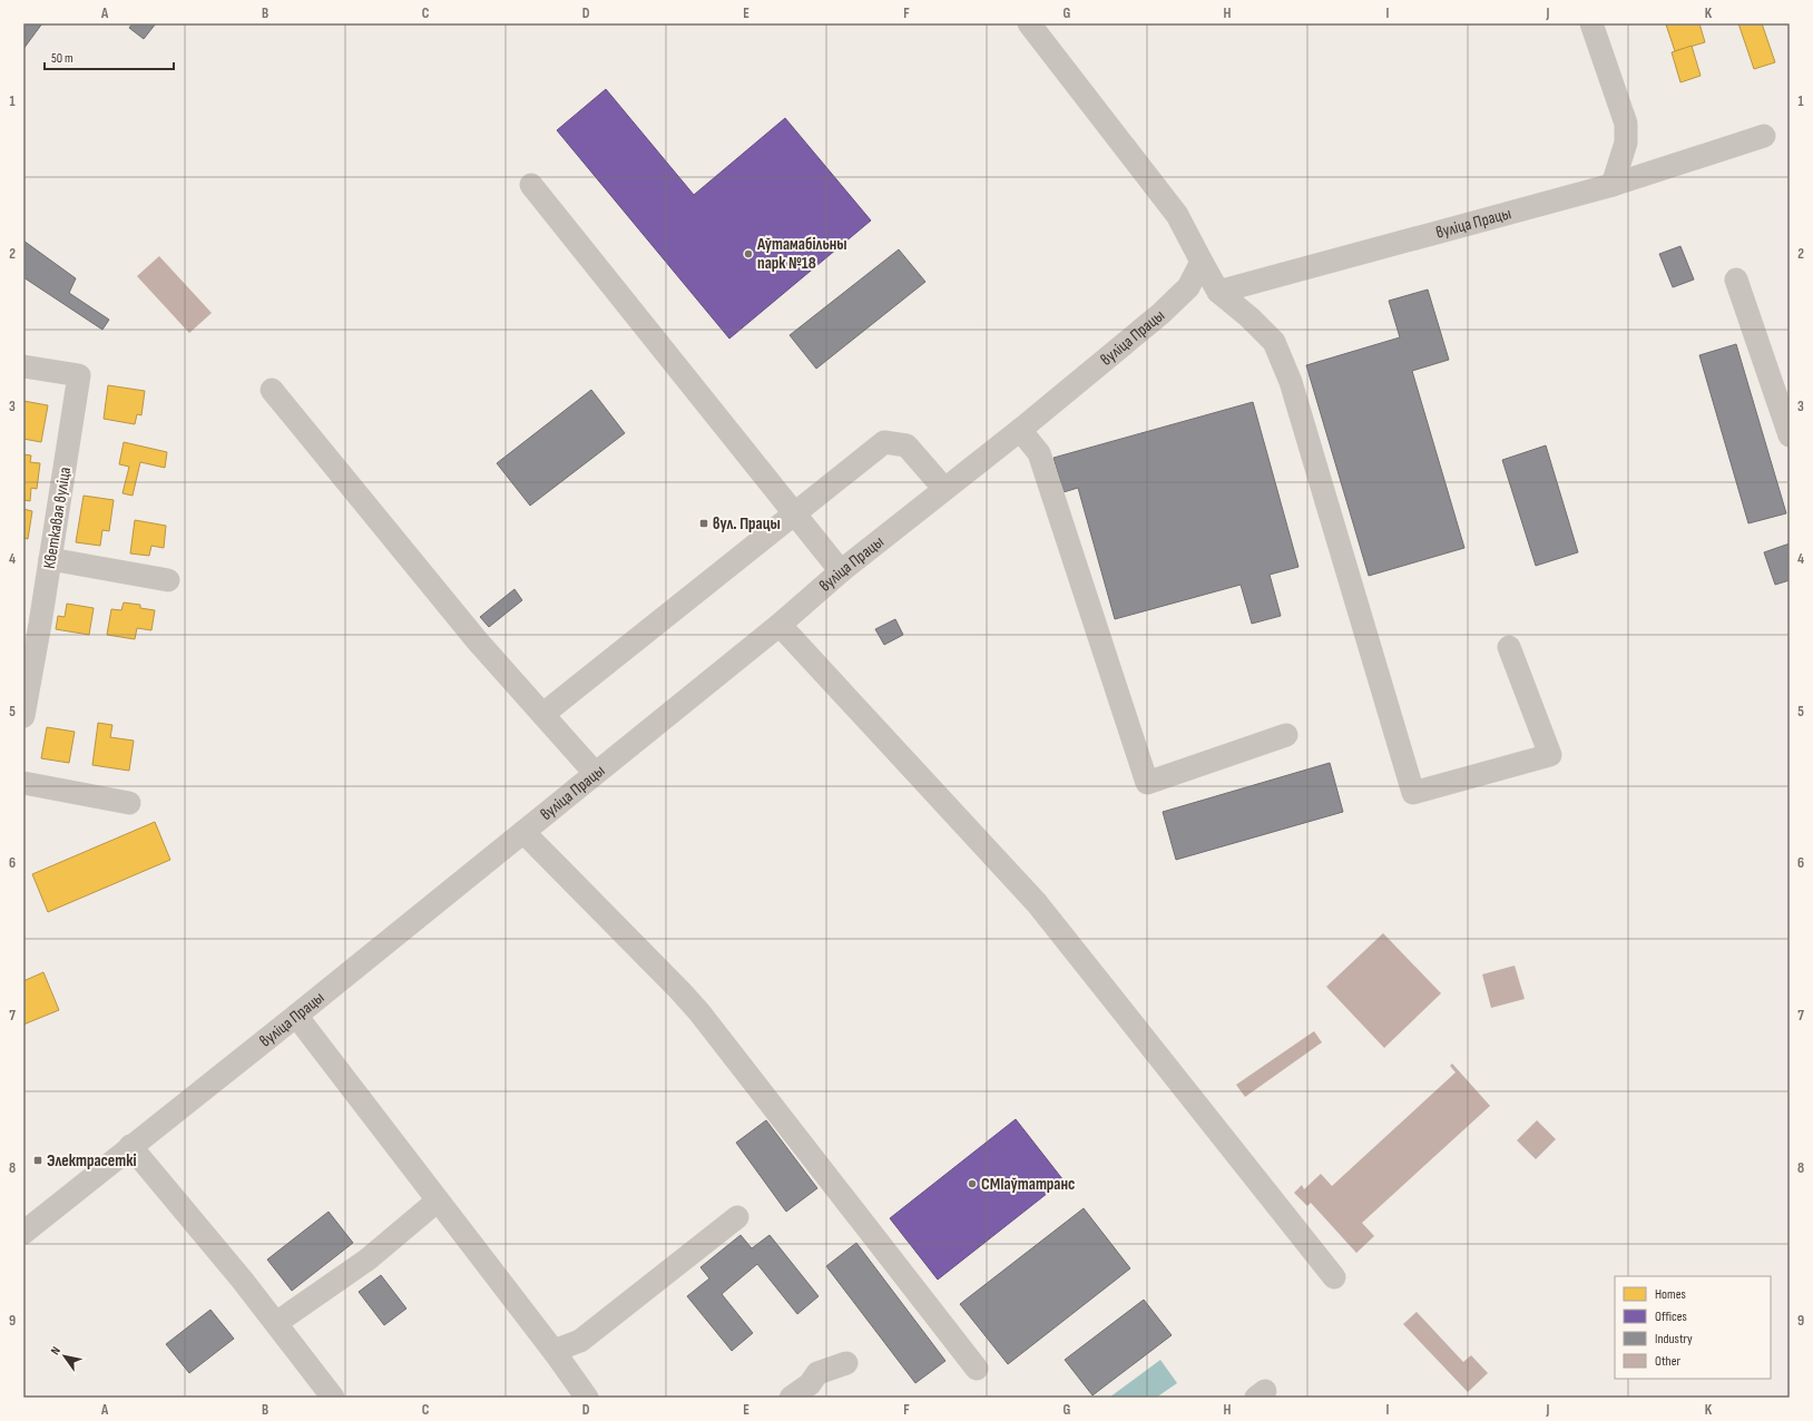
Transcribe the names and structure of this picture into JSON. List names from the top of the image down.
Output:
{
  "streets": {
    "street": ["вуліца Працы", "Кветкавая вуліца"]
  },
  "places": {
    "other": ["Аўтамабільны парк №18", "СМІаўтатранс"],
    "transit": ["вул. Працы", "Электрасеткі"]
  },
  "legend": [
    "Homes",
    "Offices",
    "Industry",
    "Other"
  ],
  "scale_bar": "50 m",
  "north": "top left",
  "grid": {
    "columns": [
      "A",
      "B",
      "C",
      "D",
      "E",
      "F",
      "G",
      "H",
      "I",
      "J",
      "K"
    ],
    "rows": [
      "1",
      "2",
      "3",
      "4",
      "5",
      "6",
      "7",
      "8",
      "9"
    ]
  }
}
